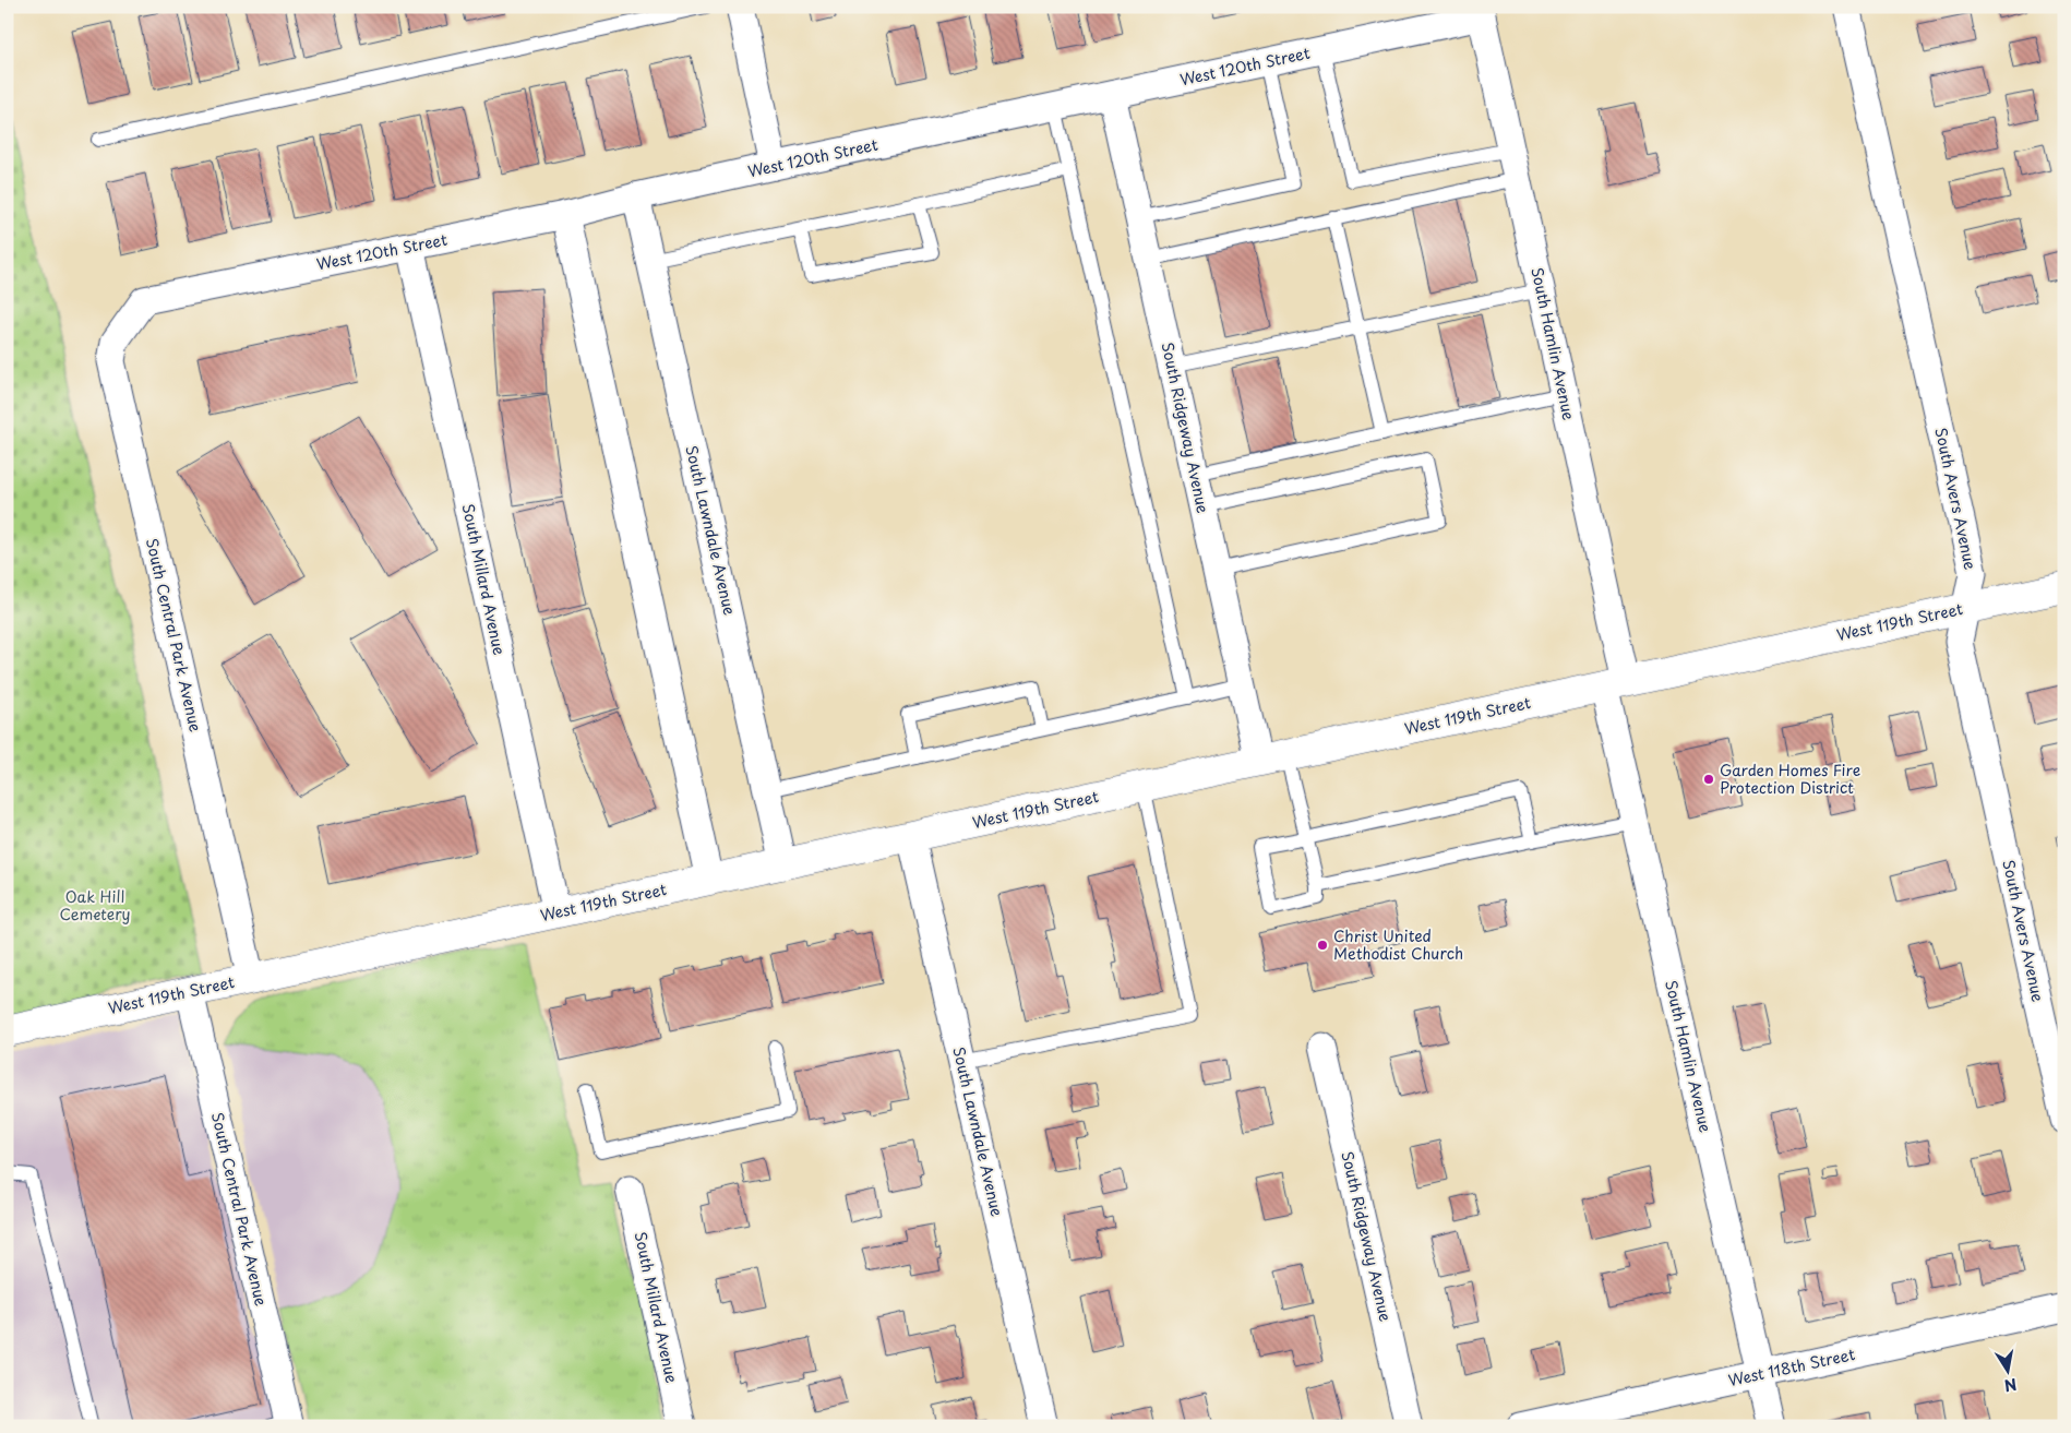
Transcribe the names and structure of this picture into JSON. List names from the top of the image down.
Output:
{
  "streets": {
    "street": [
      "West 120th Street",
      "South Hamlin Avenue",
      "South Ridgeway Avenue",
      "South Avers Avenue",
      "South Lawndale Avenue",
      "South Millard Avenue",
      "West 119th Street",
      "South Central Park Avenue",
      "West 118th Street"
    ]
  },
  "crossings": [
    ["West 120th Street", "South Hamlin Avenue"],
    ["West 120th Street", "South Ridgeway Avenue"],
    ["West 120th Street", "South Lawndale Avenue"],
    ["West 120th Street", "South Millard Avenue"],
    ["West 120th Street", "South Central Park Avenue"],
    ["South Hamlin Avenue", "West 119th Street"],
    ["South Hamlin Avenue", "West 118th Street"],
    ["South Ridgeway Avenue", "West 119th Street"],
    ["South Avers Avenue", "West 119th Street"],
    ["South Lawndale Avenue", "West 119th Street"],
    ["South Millard Avenue", "West 119th Street"],
    ["West 119th Street", "South Central Park Avenue"]
  ],
  "parks": ["Oak Hill Cemetery"],
  "places": ["Garden Homes Fire Protection District", "Christ United Methodist Church"],
  "north": "bottom"
}
